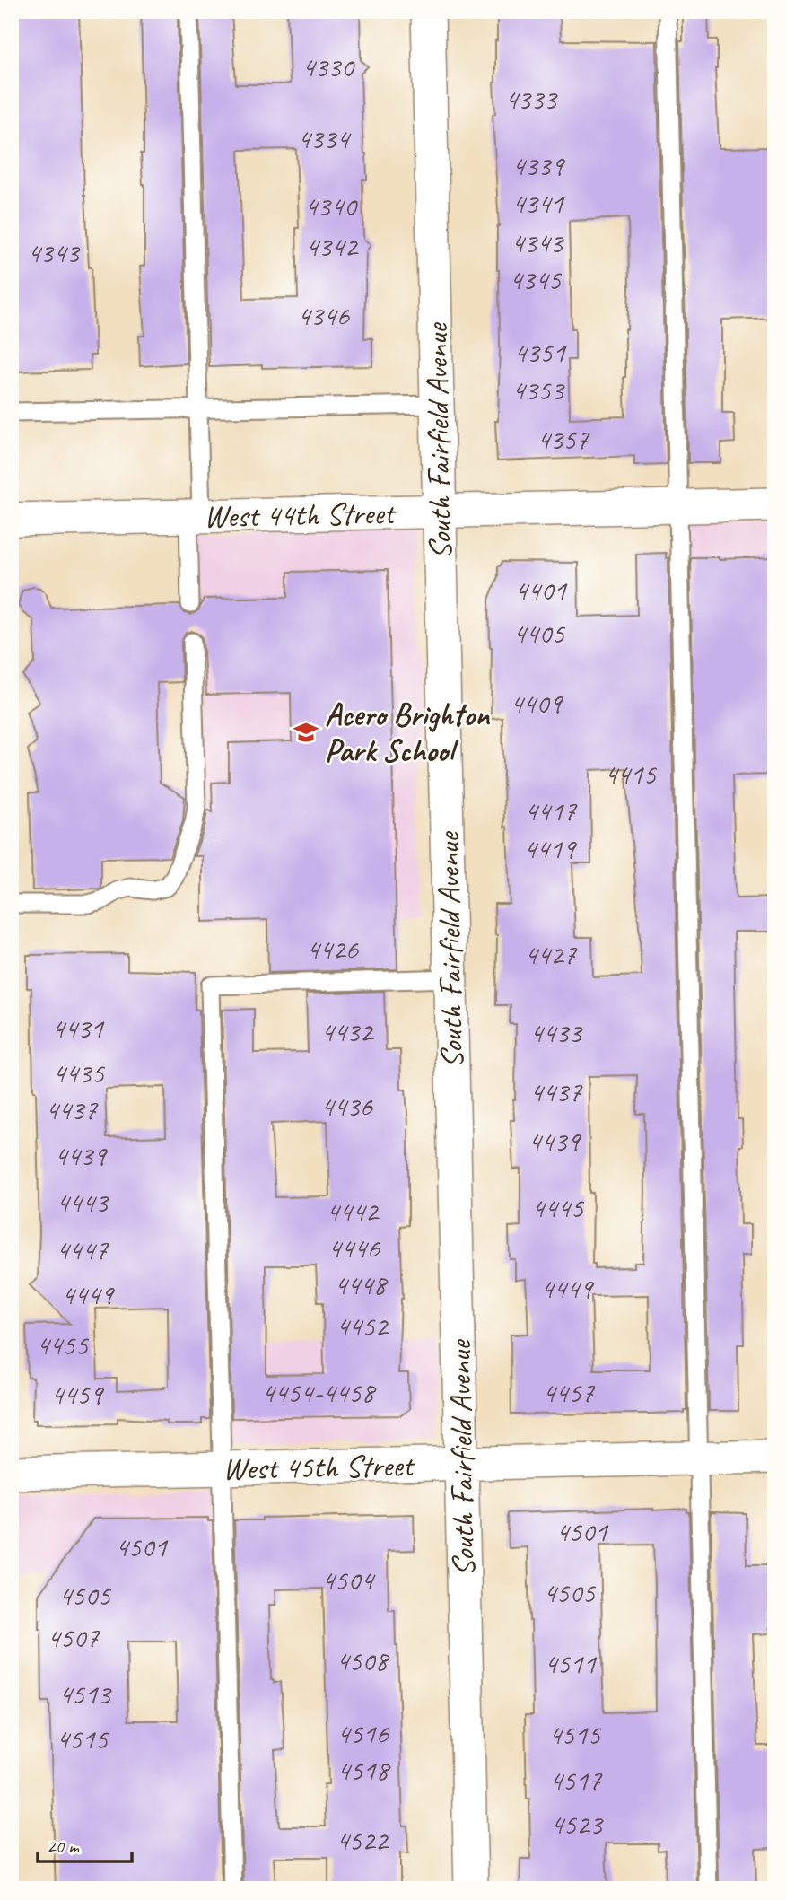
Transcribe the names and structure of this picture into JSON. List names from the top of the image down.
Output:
{
  "streets": {
    "street": ["South Fairfield Avenue", "West 44th Street", "West 45th Street"]
  },
  "crossings": [
    ["South Fairfield Avenue", "West 44th Street"],
    ["South Fairfield Avenue", "West 45th Street"]
  ],
  "places": {
    "school or university": ["Acero Brighton Park School"]
  },
  "house_numbers": [
    "4330",
    "4333",
    "4334",
    "4339",
    "4341",
    "4340",
    "4343",
    "4342",
    "4343",
    "4345",
    "4346",
    "4351",
    "4353",
    "4357",
    "4401",
    "4405",
    "4409",
    "4415",
    "4417",
    "4419",
    "4426",
    "4427",
    "4431",
    "4432",
    "4433",
    "4435",
    "4437",
    "4436",
    "4437",
    "4439",
    "4439",
    "4443",
    "4445",
    "4442",
    "4446",
    "4447",
    "4448",
    "4449",
    "4449",
    "4452",
    "4455",
    "4454-4458",
    "4457",
    "4459",
    "4501",
    "4501",
    "4504",
    "4505",
    "4505",
    "4507",
    "4508",
    "4511",
    "4513",
    "4516",
    "4515",
    "4515",
    "4518",
    "4517",
    "4523",
    "4522"
  ],
  "scale_bar": "20 m"
}
